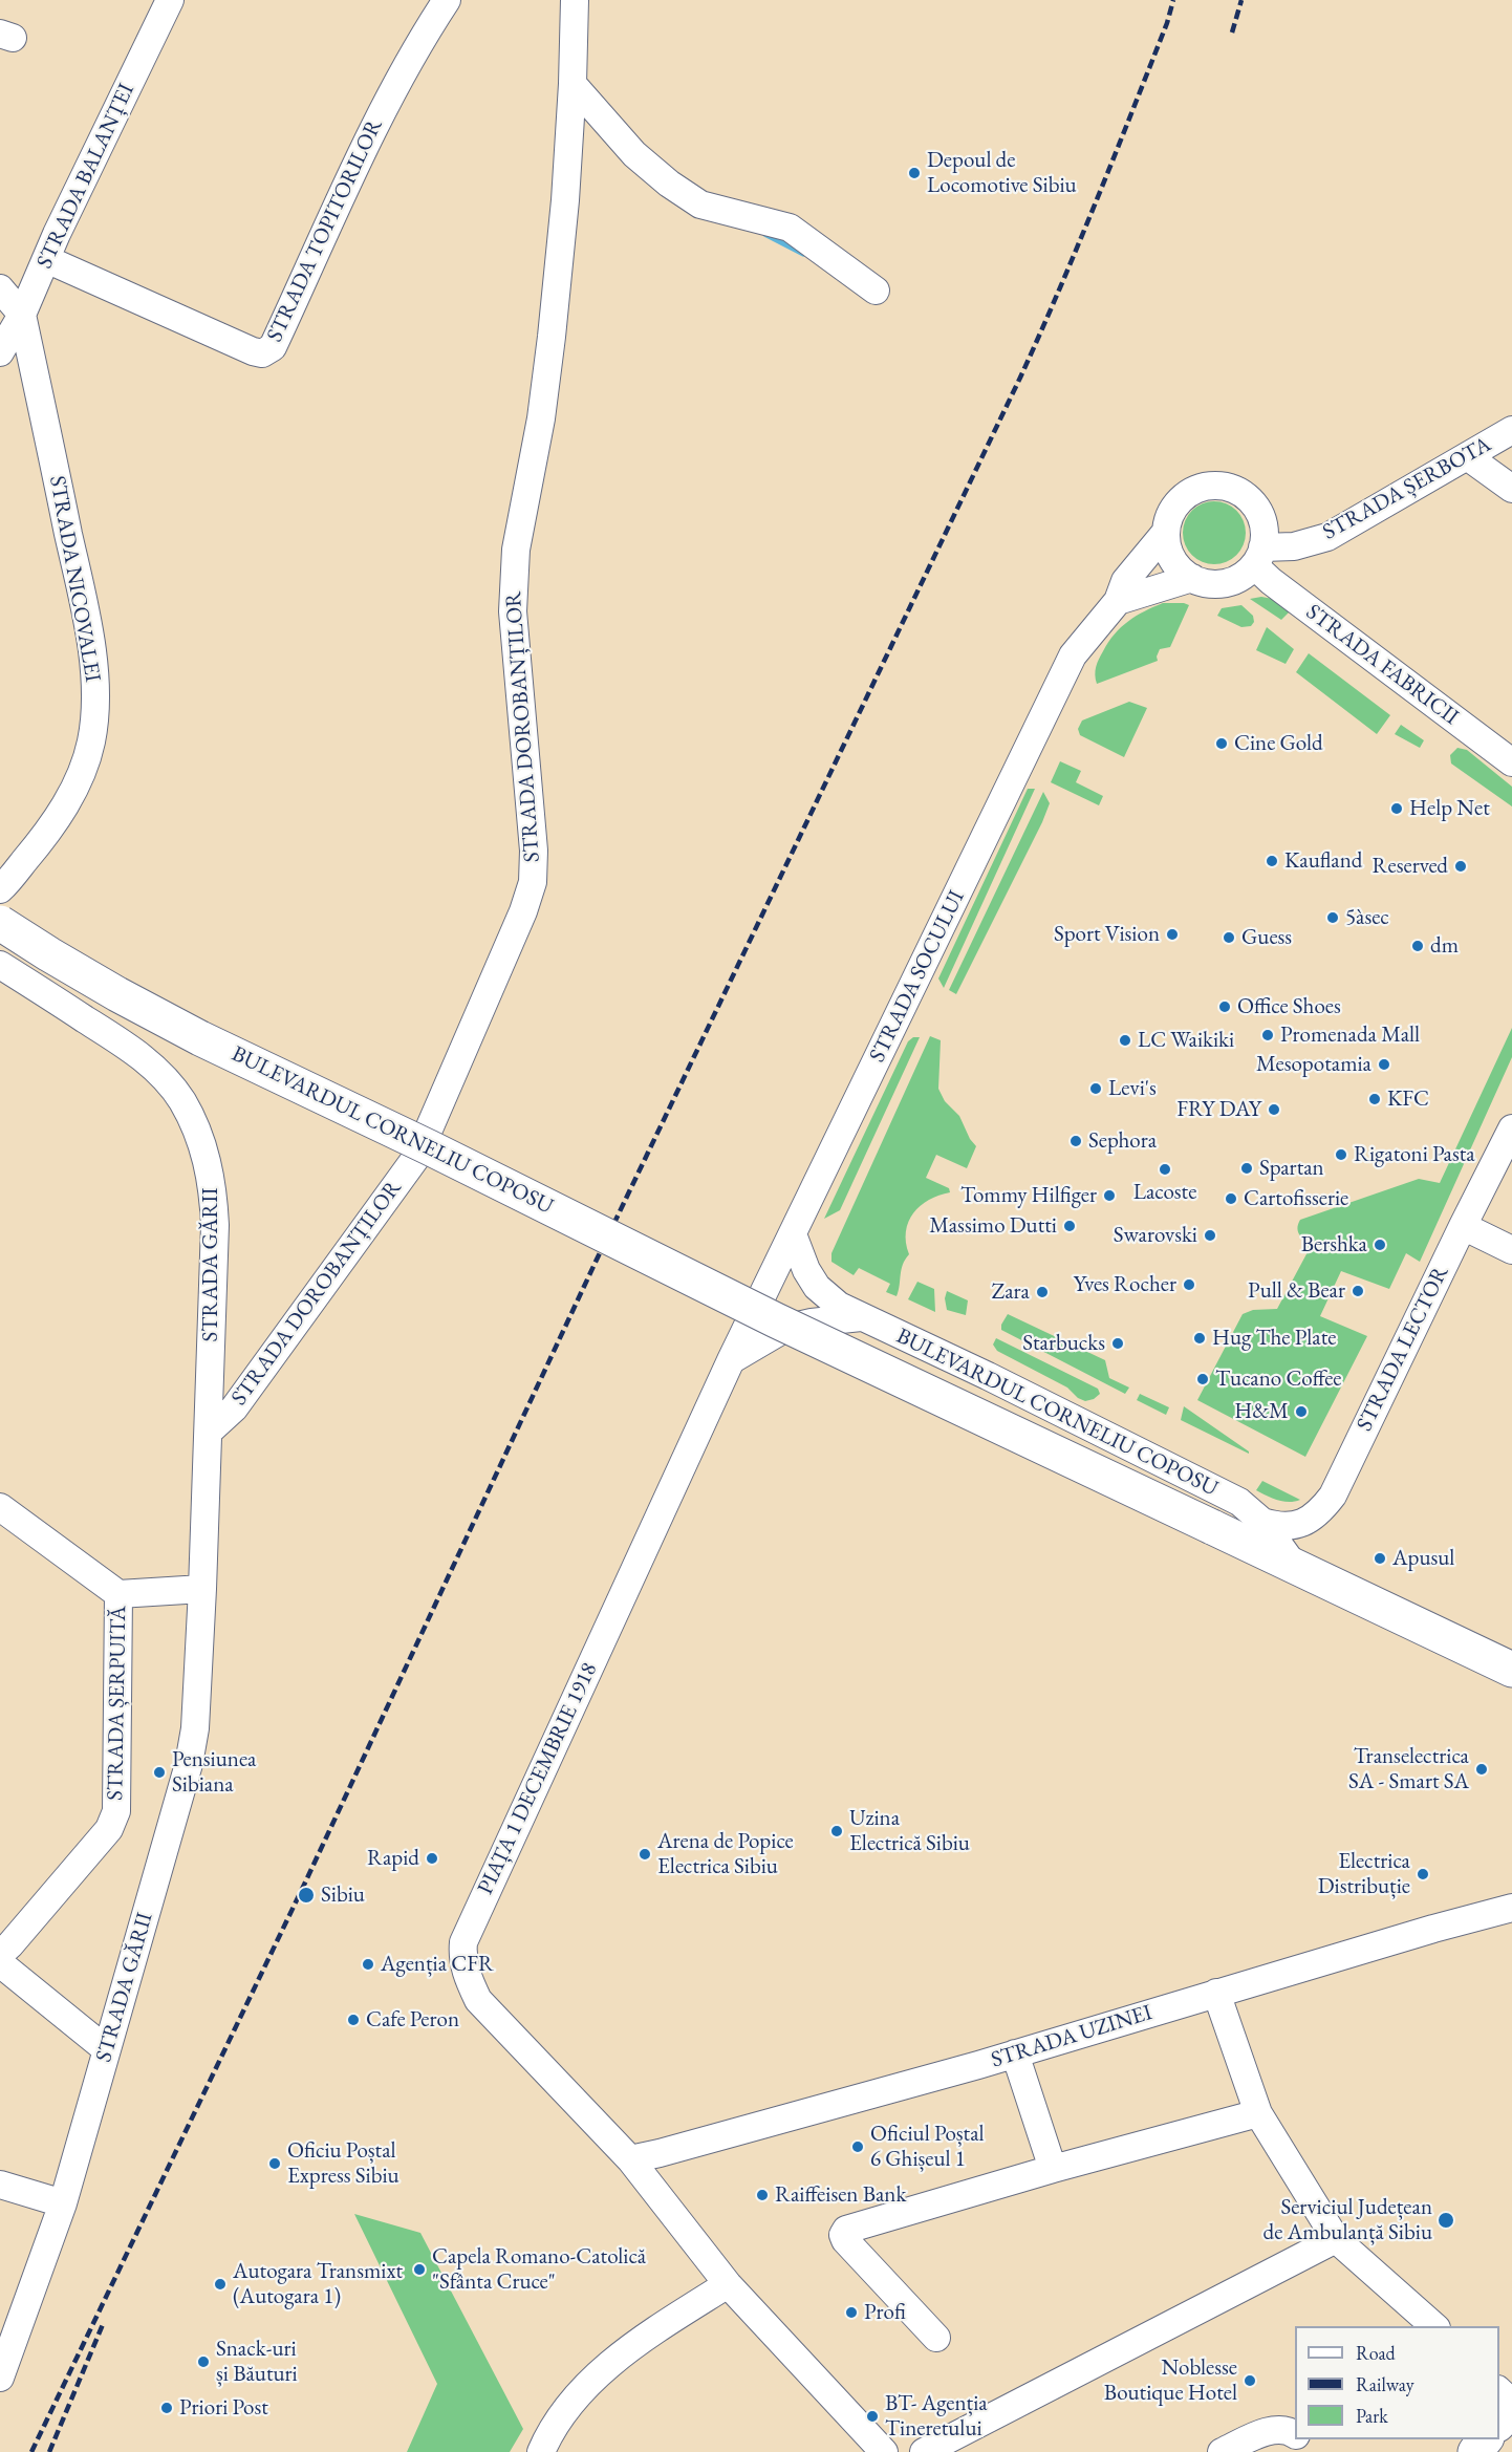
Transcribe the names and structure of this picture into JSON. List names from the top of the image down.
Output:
{
  "streets": {
    "main road": ["BULEVARDUL CORNELIU COPOSU"],
    "street": [
      "STRADA BALANȚEI",
      "STRADA TOPITORILOR",
      "STRADA ȘERBOTA",
      "STRADA NICOVALEI",
      "STRADA FABRICII",
      "STRADA DOROBANȚILOR",
      "STRADA SOCULUI",
      "STRADA GĂRII",
      "STRADA LECTOR",
      "STRADA ȘERPUITĂ",
      "PIAȚA 1 DECEMBRIE 1918",
      "STRADA UZINEI"
    ]
  },
  "crossings": [
    ["STRADA BALANȚEI", "STRADA TOPITORILOR"],
    ["STRADA BALANȚEI", "STRADA NICOVALEI"],
    ["STRADA ȘERBOTA", "STRADA FABRICII"],
    ["STRADA ȘERBOTA", "STRADA SOCULUI"],
    ["STRADA FABRICII", "STRADA SOCULUI"],
    ["STRADA DOROBANȚILOR", "STRADA GĂRII"],
    ["STRADA SOCULUI", "BULEVARDUL CORNELIU COPOSU"],
    ["STRADA SOCULUI", "PIAȚA 1 DECEMBRIE 1918"],
    ["BULEVARDUL CORNELIU COPOSU", "STRADA LECTOR"],
    ["PIAȚA 1 DECEMBRIE 1918", "STRADA UZINEI"]
  ],
  "places": [
    "Depoul de Locomotive Sibiu",
    "Cine Gold",
    "Help Net",
    "Kaufland",
    "Reserved",
    "5àsec",
    "Sport Vision",
    "Guess",
    "dm",
    "Office Shoes",
    "Promenada Mall",
    "LC Waikiki",
    "Mesopotamia",
    "Levi's",
    "KFC",
    "FRY DAY",
    "Sephora",
    "Rigatoni Pasta",
    "Spartan",
    "Lacoste",
    "Tommy Hilfiger",
    "Cartofisserie",
    "Massimo Dutti",
    "Swarovski",
    "Bershka",
    "Yves Rocher",
    "Pull & Bear",
    "Zara",
    "Hug The Plate",
    "Starbucks",
    "Tucano Coffee",
    "H&M",
    "Apusul",
    "Transelectrica SA - Smart SA",
    "Pensiunea Sibiana",
    "Uzina Electrică Sibiu",
    "Arena de Popice Electrica Sibiu",
    "Rapid",
    "Electrica Distribuție",
    "Sibiu",
    "Agenția CFR",
    "Cafe Peron",
    "Oficiul Poștal 6 Ghișeul 1",
    "Oficiu Poștal Express Sibiu",
    "Raiffeisen Bank",
    "Serviciul Județean de Ambulanță Sibiu",
    "Capela Romano-Catolică \"Sfânta Cruce\"",
    "Autogara Transmixt (Autogara 1)",
    "Profi",
    "Snack-uri și Băuturi",
    "Noblesse Boutique Hotel",
    "Priori Post",
    "BT- Agenția Tineretului"
  ],
  "legend": ["Road", "Railway", "Park"]
}
